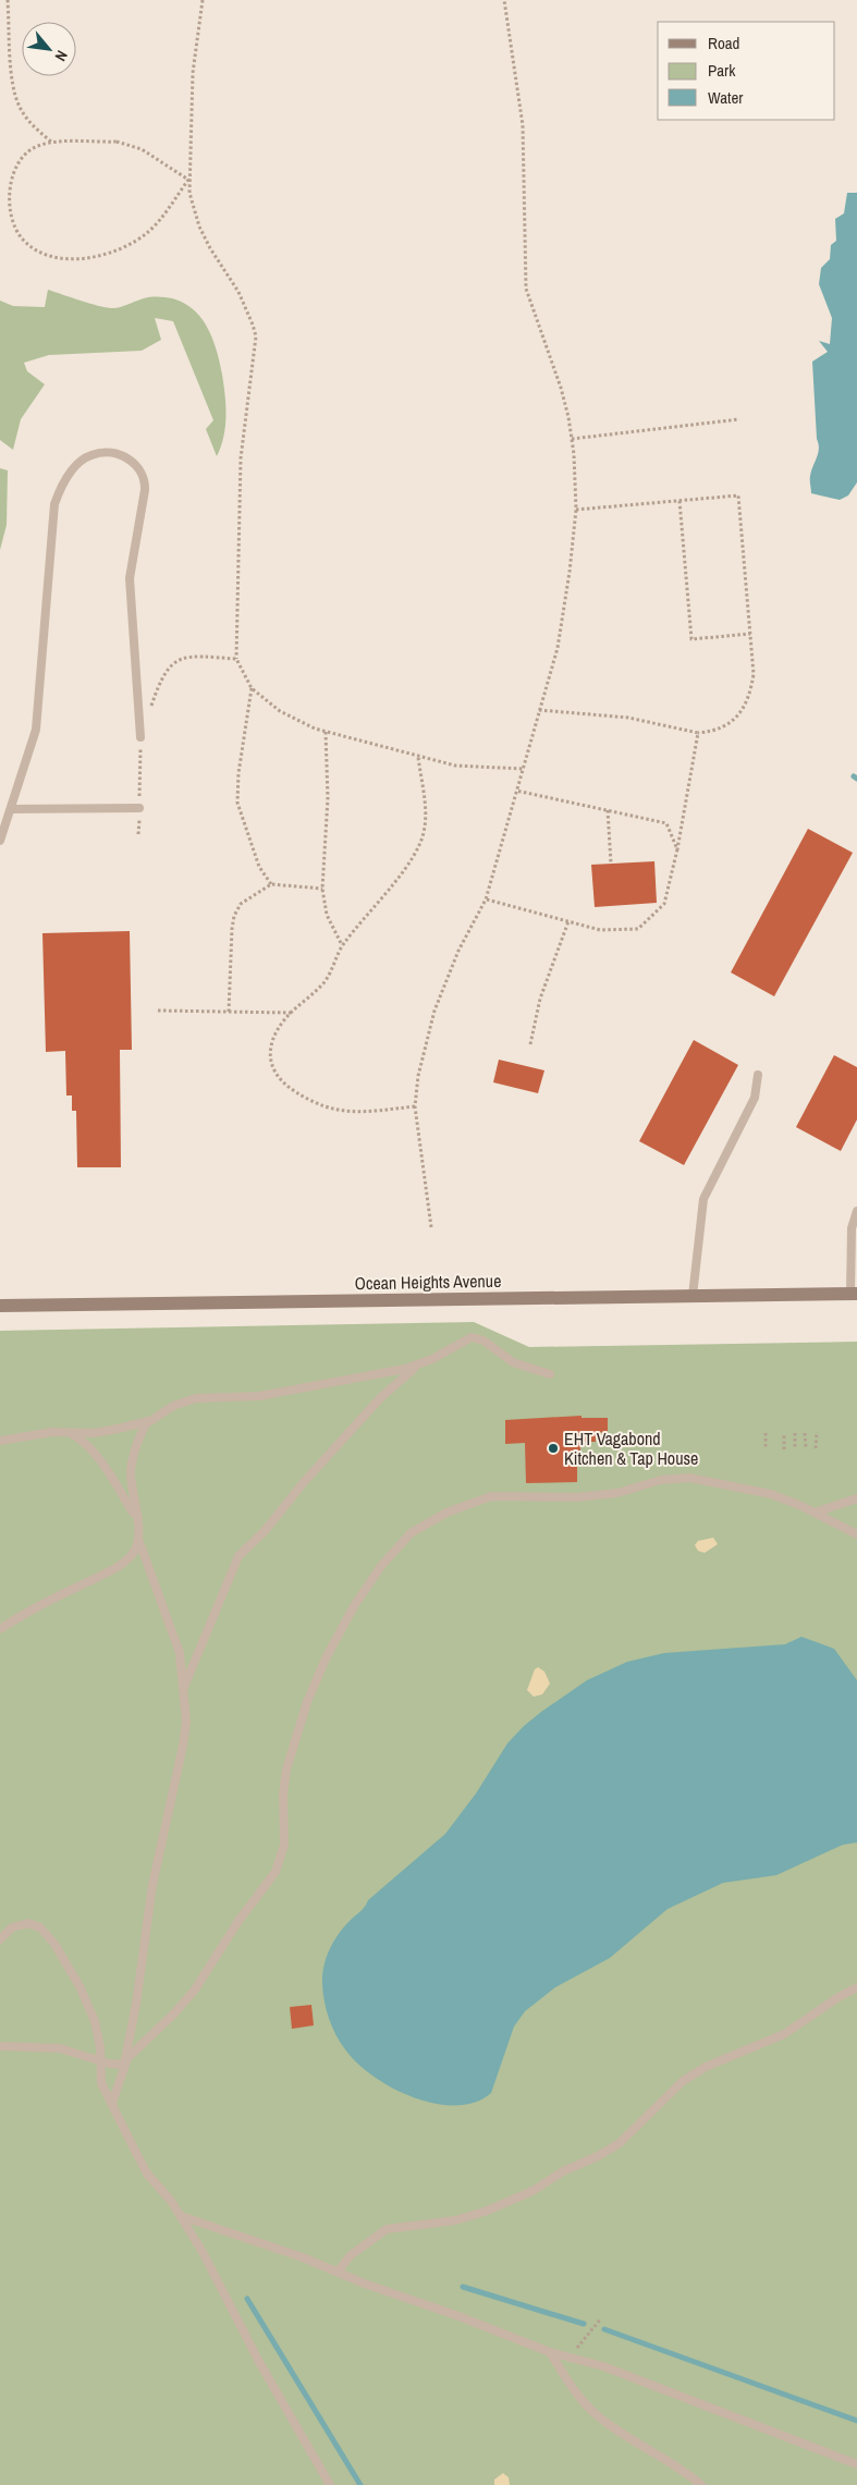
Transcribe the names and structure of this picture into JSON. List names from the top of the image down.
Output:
{
  "streets": {
    "main road": ["Ocean Heights Avenue"]
  },
  "places": ["EHT Vagabond Kitchen & Tap House"],
  "legend": ["Road", "Park", "Water"],
  "north": "bottom right"
}
